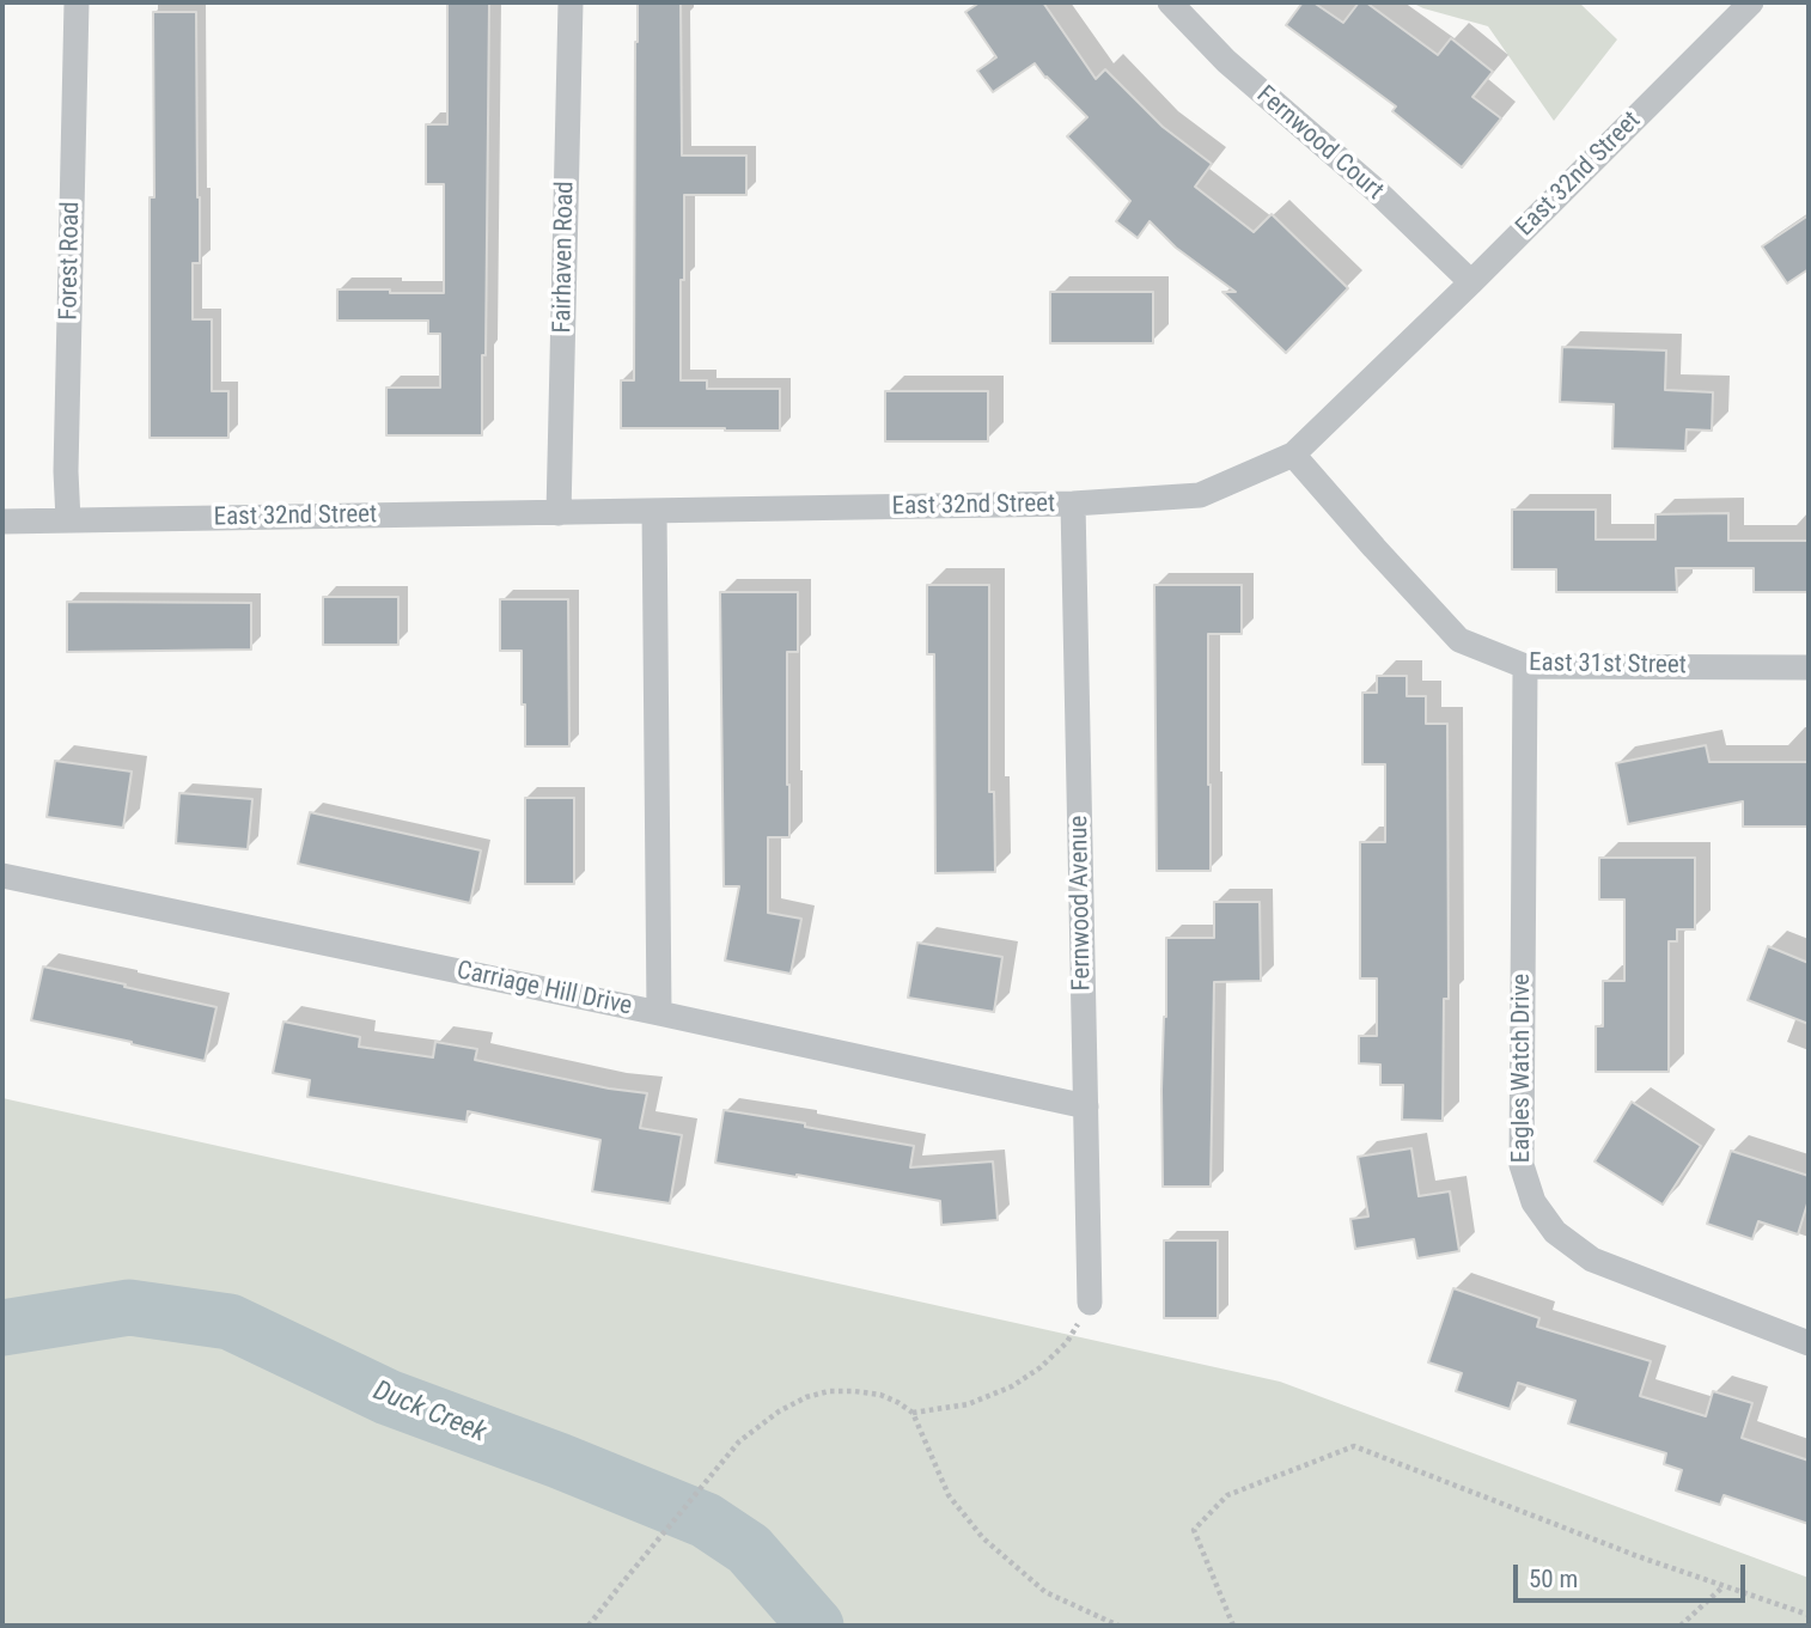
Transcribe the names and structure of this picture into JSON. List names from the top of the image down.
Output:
{
  "streets": {
    "street": [
      "Fernwood Court",
      "East 32nd Street",
      "Fairhaven Road",
      "Forest Road",
      "East 31st Street",
      "Fernwood Avenue",
      "Carriage Hill Drive",
      "Eagles Watch Drive"
    ]
  },
  "crossings": [
    ["Fernwood Court", "East 32nd Street"],
    ["East 32nd Street", "Fairhaven Road"],
    ["East 32nd Street", "Forest Road"],
    ["East 32nd Street", "East 31st Street"],
    ["East 32nd Street", "Fernwood Avenue"],
    ["East 31st Street", "Eagles Watch Drive"],
    ["Fernwood Avenue", "Carriage Hill Drive"]
  ],
  "water": ["Duck Creek"],
  "scale_bar": "50 m"
}
